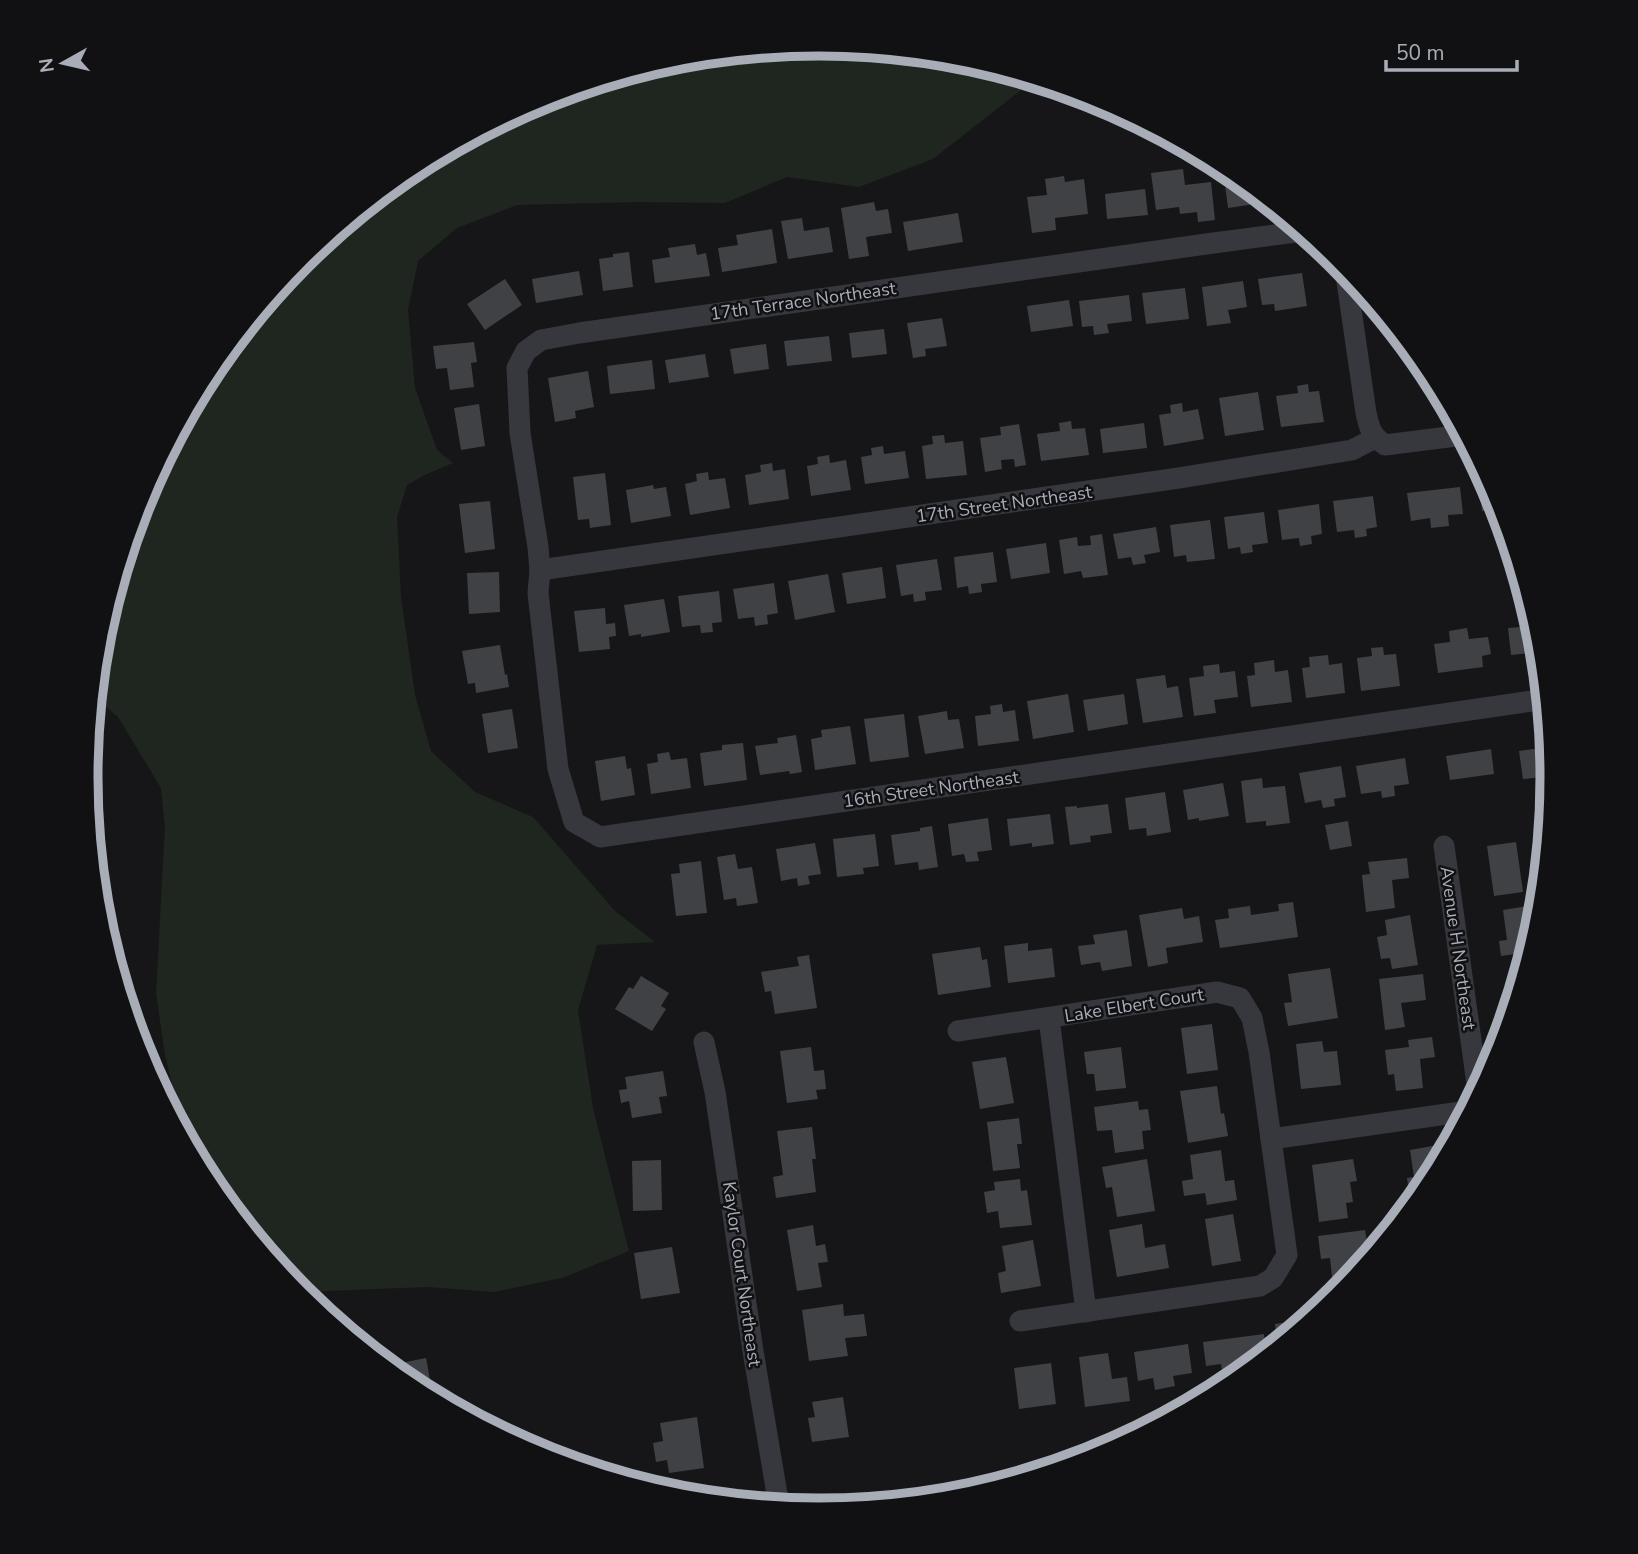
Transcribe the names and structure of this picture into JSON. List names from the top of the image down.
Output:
{
  "streets": {
    "street": [
      "17th Terrace Northeast",
      "17th Street Northeast",
      "16th Street Northeast",
      "Avenue H Northeast",
      "Lake Elbert Court",
      "Kaylor Court Northeast"
    ]
  },
  "crossings": [
    ["17th Terrace Northeast", "17th Street Northeast"],
    ["17th Terrace Northeast", "16th Street Northeast"],
    ["17th Street Northeast", "16th Street Northeast"]
  ],
  "scale_bar": "50 m",
  "north": "left"
}
